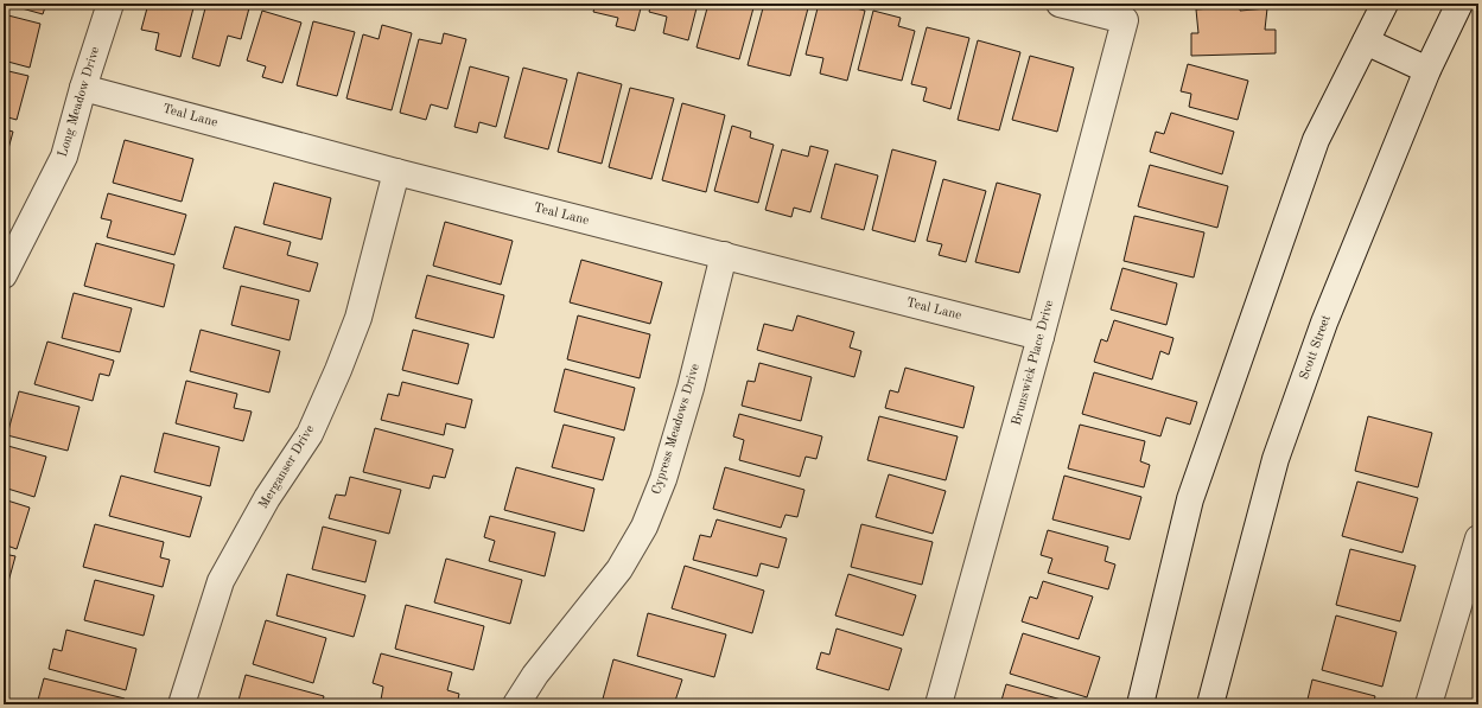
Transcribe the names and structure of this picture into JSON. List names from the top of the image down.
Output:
{
  "streets": {
    "street": [
      "Long Meadow Drive",
      "Teal Lane",
      "Scott Street",
      "Brunswick Place Drive",
      "Cypress Meadows Drive",
      "Merganser Drive"
    ]
  },
  "crossings": [
    ["Long Meadow Drive", "Teal Lane"],
    ["Teal Lane", "Brunswick Place Drive"],
    ["Teal Lane", "Cypress Meadows Drive"],
    ["Teal Lane", "Merganser Drive"]
  ]
}
